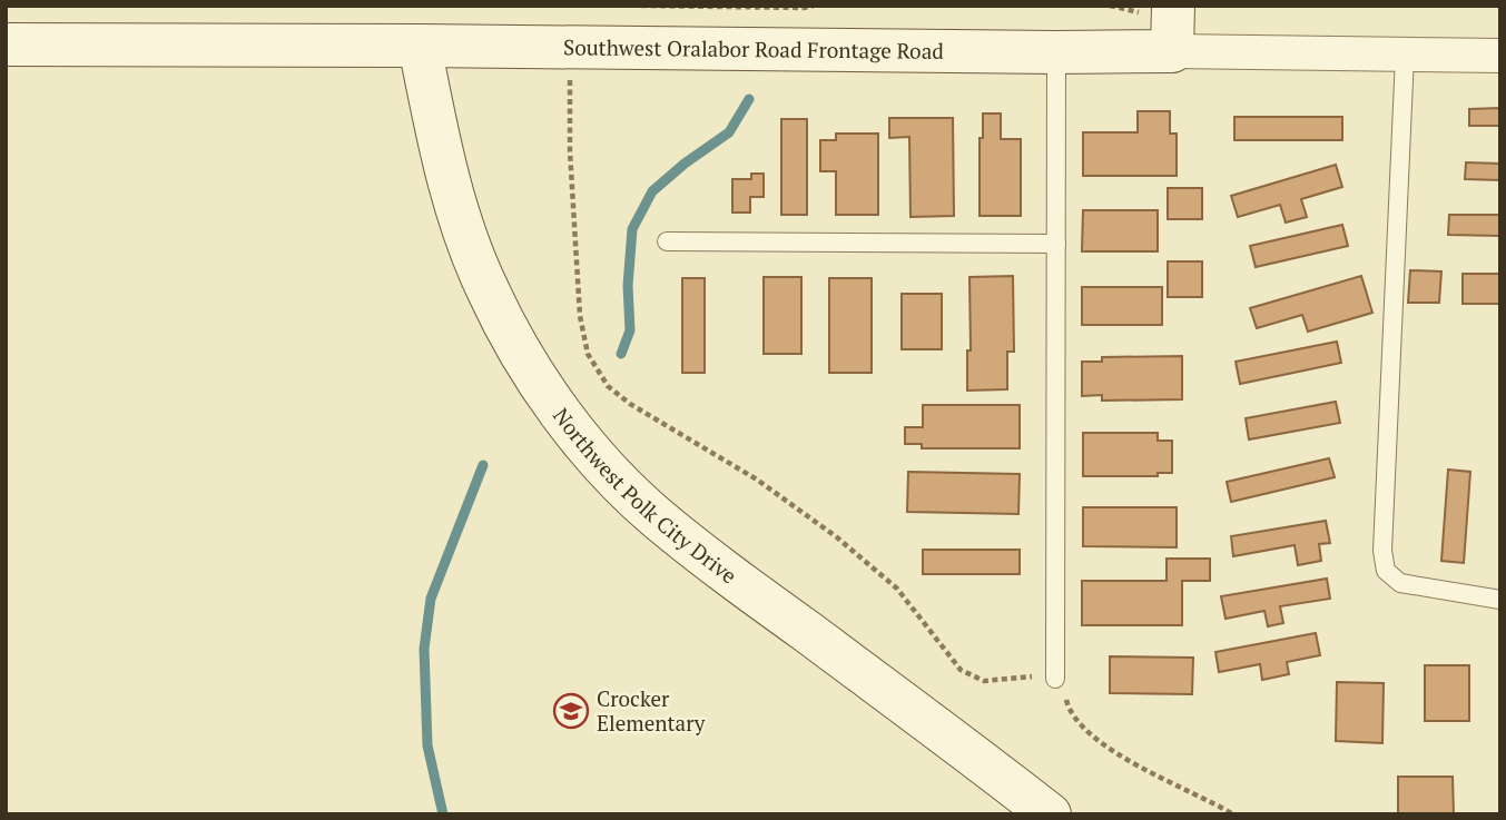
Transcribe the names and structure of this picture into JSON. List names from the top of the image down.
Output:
{
  "streets": {
    "street": ["Southwest Oralabor Road Frontage Road", "Northwest Polk City Drive"]
  },
  "crossings": [
    ["Southwest Oralabor Road Frontage Road", "Northwest Polk City Drive"]
  ],
  "places": {
    "school or university": ["Crocker Elementary"]
  }
}
